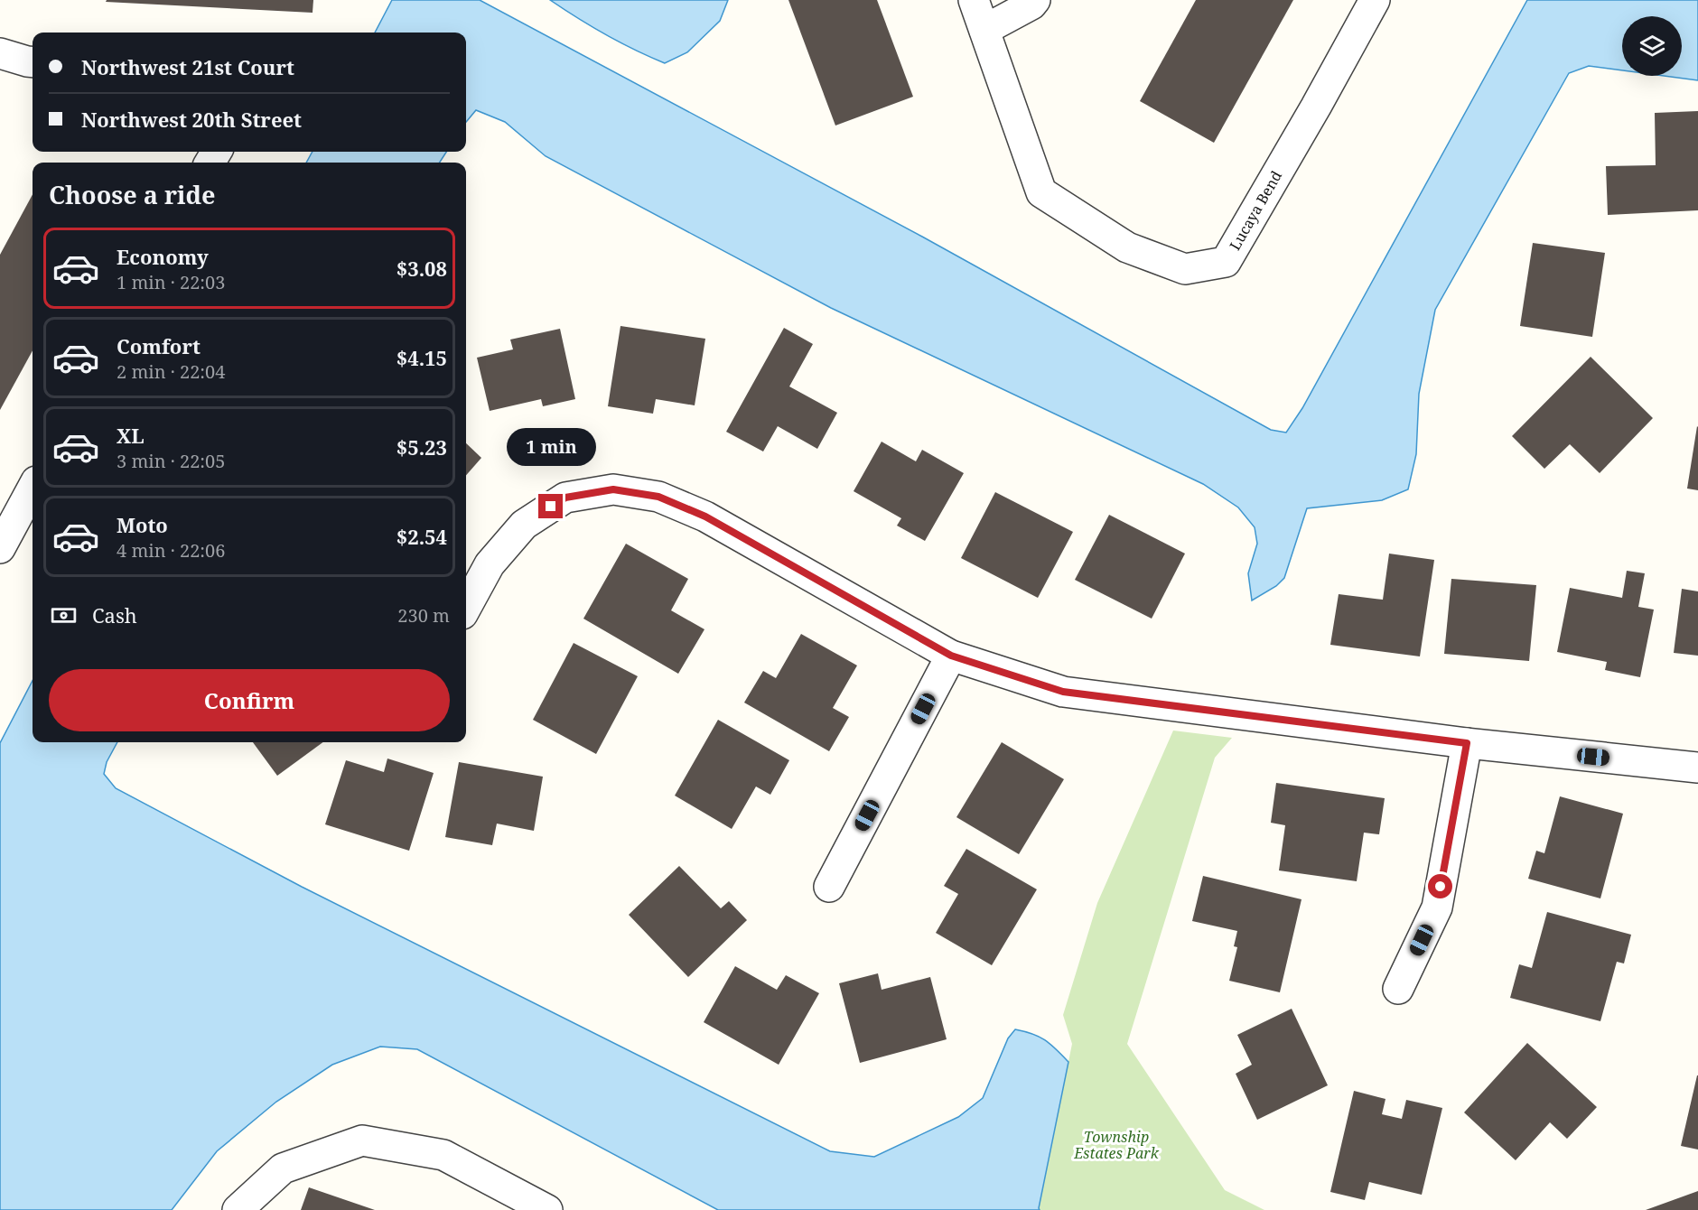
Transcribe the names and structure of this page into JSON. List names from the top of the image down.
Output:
{
  "streets": {
    "street": ["Lucaya Bend"]
  },
  "parks": ["Township Estates Park"],
  "page": {
    "banner": ["Northwest 21st Court", "Northwest 20th Street"],
    "heading": "Choose a ride",
    "list": [
      {
        "name": "Economy",
        "note": "1 min · 22:03",
        "value": "$3.08"
      },
      {
        "name": "Comfort",
        "note": "2 min · 22:04",
        "value": "$4.15"
      },
      {
        "name": "XL",
        "note": "3 min · 22:05",
        "value": "$5.23"
      },
      {
        "name": "Moto",
        "note": "4 min · 22:06",
        "value": "$2.54"
      }
    ],
    "bubble": "1 min",
    "pay": ["Cash", "230 m"],
    "buttons": "Confirm"
  }
}
